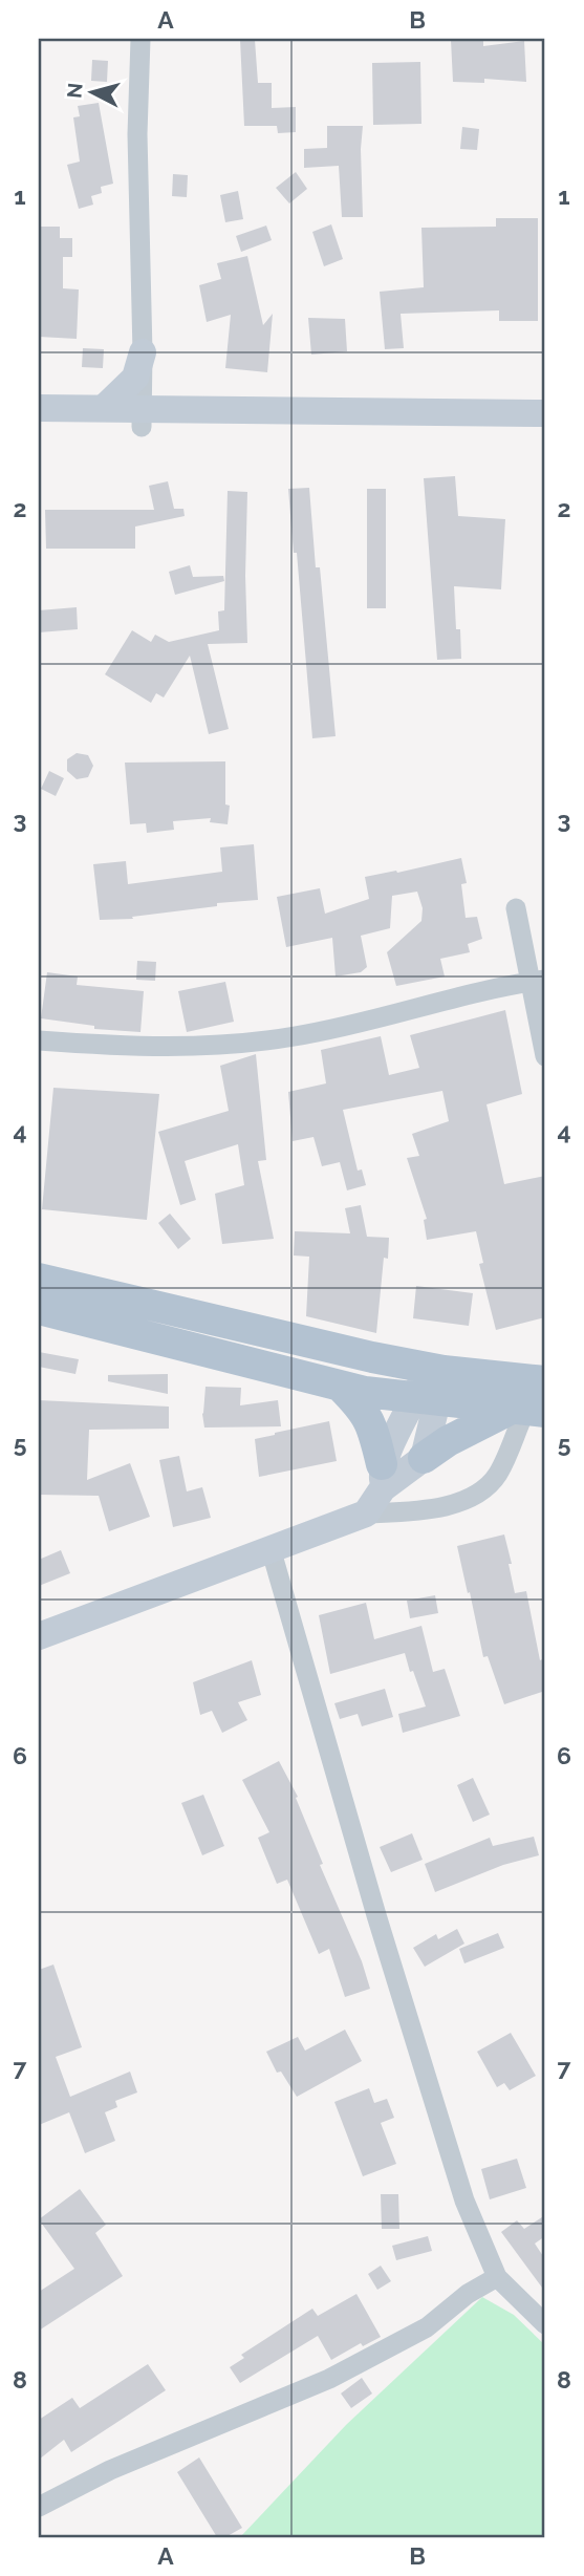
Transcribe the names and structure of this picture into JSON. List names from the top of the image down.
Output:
{
  "north": "left",
  "grid": {
    "columns": ["A", "B"],
    "rows": [
      "1",
      "2",
      "3",
      "4",
      "5",
      "6",
      "7",
      "8"
    ]
  }
}
